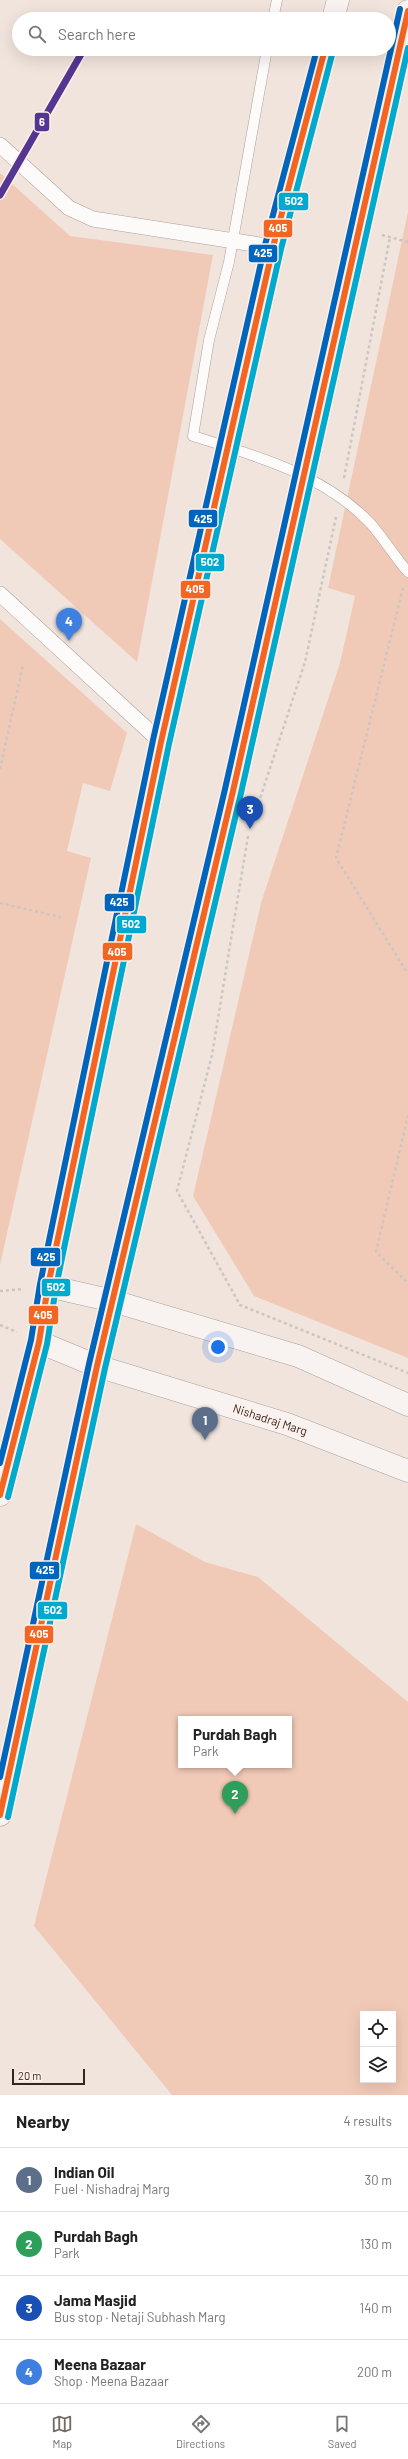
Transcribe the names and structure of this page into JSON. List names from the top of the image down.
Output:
{
  "streets": {
    "main road": ["Nishadraj Marg"]
  },
  "lines": [
    "transit line 425",
    "transit line 405",
    "transit line 502",
    "transit line 6"
  ],
  "scale_bar": "20 m",
  "page": {
    "search": "Search here",
    "pins": [
      "4",
      "3",
      "1",
      "2"
    ],
    "popup": ["Purdah Bagh", "Park"],
    "scale": "20 m",
    "heading": ["Nearby", "4 results"],
    "list": [
      {
        "mark": "1",
        "name": "Indian Oil",
        "note": "Fuel · Nishadraj Marg",
        "value": "30 m"
      },
      {
        "mark": "2",
        "name": "Purdah Bagh",
        "note": "Park",
        "value": "130 m"
      },
      {
        "mark": "3",
        "name": "Jama Masjid",
        "note": "Bus stop · Netaji Subhash Marg",
        "value": "140 m"
      },
      {
        "mark": "4",
        "name": "Meena Bazaar",
        "note": "Shop · Meena Bazaar",
        "value": "200 m"
      }
    ],
    "nav": ["Map", "Directions", "Saved"]
  }
}
